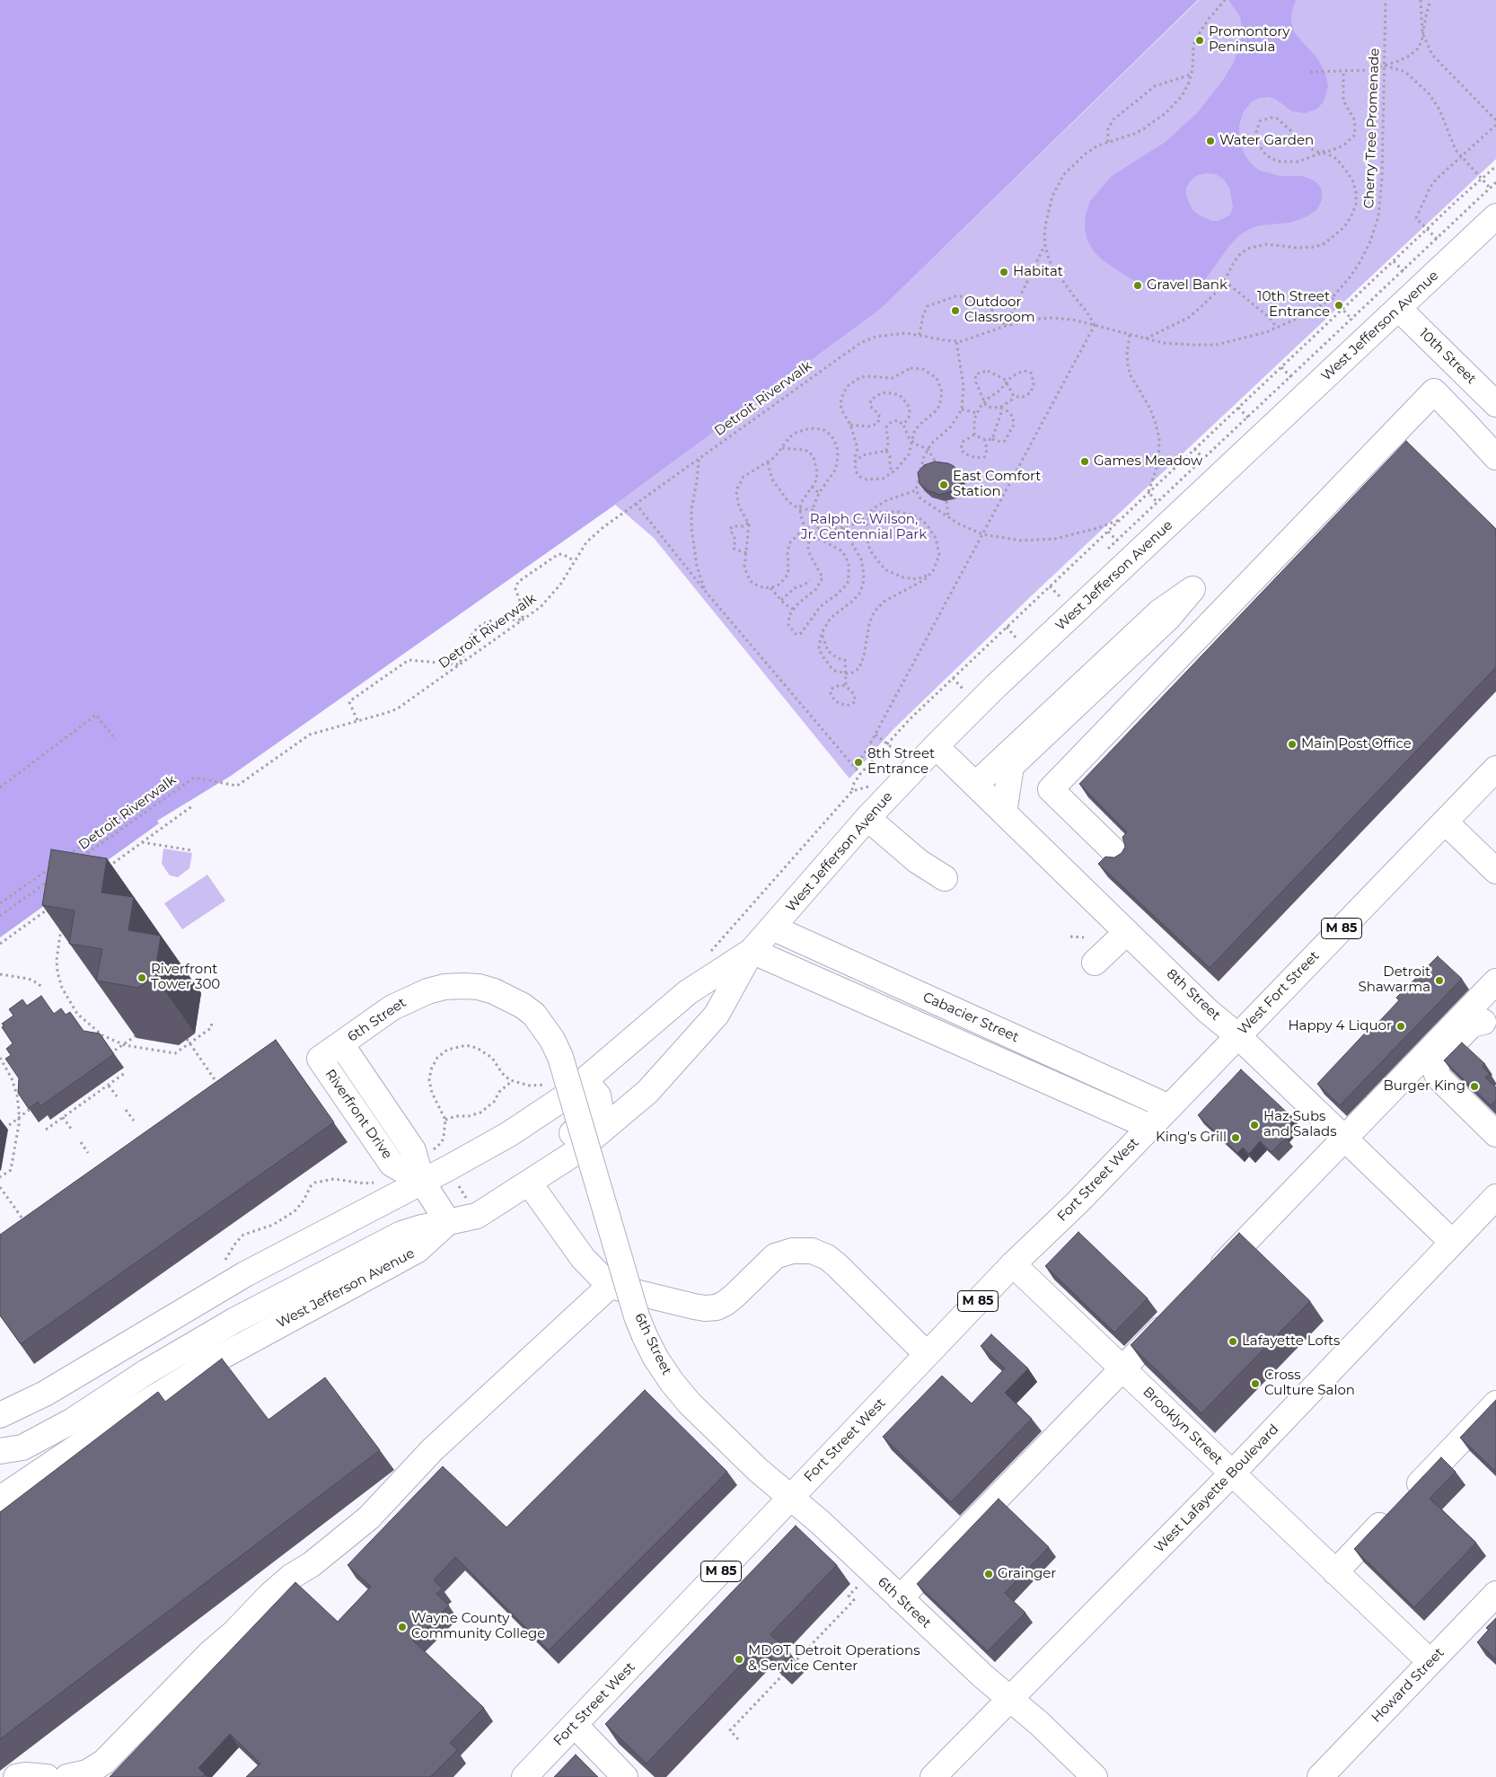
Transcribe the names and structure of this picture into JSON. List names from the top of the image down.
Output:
{
  "streets": {
    "main road": [
      "West Jefferson Avenue",
      "10th Street",
      "M 85",
      "West Fort Street",
      "8th Street",
      "Cabacier Street",
      "6th Street",
      "Riverfront Drive",
      "Fort Street West",
      "Brooklyn Street",
      "West Lafayette Boulevard",
      "Howard Street"
    ],
    "path": ["Cherry Tree Promenade", "Detroit Riverwalk"]
  },
  "crossings": [
    ["Cherry Tree Promenade", "Detroit Riverwalk"],
    ["West Jefferson Avenue", "10th Street"],
    ["West Jefferson Avenue", "8th Street"],
    ["West Jefferson Avenue", "Cabacier Street"],
    ["West Jefferson Avenue", "Riverfront Drive"],
    ["M 85", "West Fort Street"],
    ["West Fort Street", "8th Street"],
    ["West Fort Street", "Cabacier Street"],
    ["West Fort Street", "Fort Street West"],
    ["8th Street", "West Lafayette Boulevard"],
    ["Cabacier Street", "Fort Street West"],
    ["6th Street", "Riverfront Drive"],
    ["6th Street", "Fort Street West"],
    ["6th Street", "West Lafayette Boulevard"],
    ["Fort Street West", "Brooklyn Street"],
    ["Brooklyn Street", "West Lafayette Boulevard"],
    ["Brooklyn Street", "Howard Street"]
  ],
  "parks": ["Ralph C. Wilson, Jr. Centennial Park"],
  "places": [
    "Promontory Peninsula",
    "Water Garden",
    "Habitat",
    "Gravel Bank",
    "10th Street Entrance",
    "Outdoor Classroom",
    "Games Meadow",
    "East Comfort Station",
    "Main Post Office",
    "8th Street Entrance",
    "Riverfront Tower 300",
    "Detroit Shawarma",
    "Happy 4 Liquor",
    "Burger King",
    "Haz Subs and Salads",
    "King's Grill",
    "Lafayette Lofts",
    "Cross Culture Salon",
    "Grainger",
    "Wayne County Community College",
    "MDOT Detroit Operations & Service Center"
  ]
}
